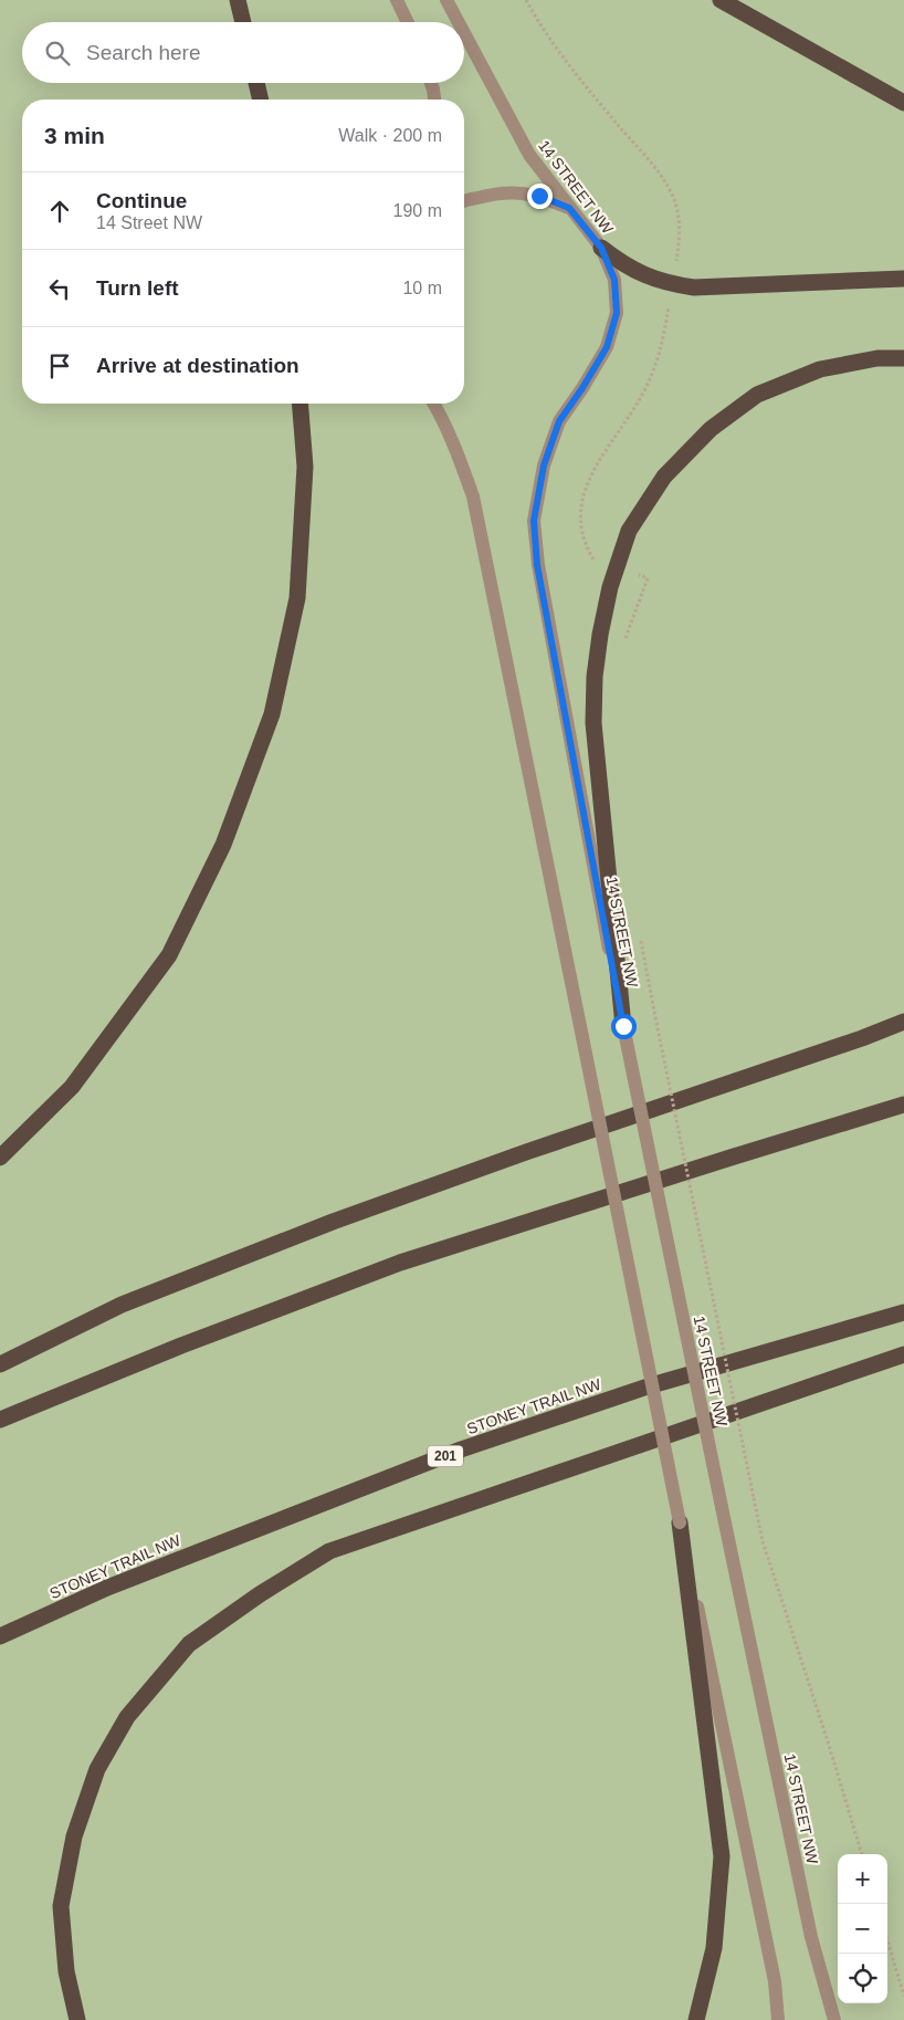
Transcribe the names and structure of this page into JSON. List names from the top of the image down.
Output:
{
  "streets": {
    "highway": ["STONEY TRAIL NW", "201"],
    "main road": ["14 STREET NW"]
  },
  "page": {
    "search": "Search here",
    "heading": ["3 min", "Walk · 200 m"],
    "list": [
      ["Continue", "14 Street NW", "190 m"],
      ["Turn left", "10 m"],
      "Arrive at destination"
    ],
    "map_buttons": ["+", "−"]
  }
}
